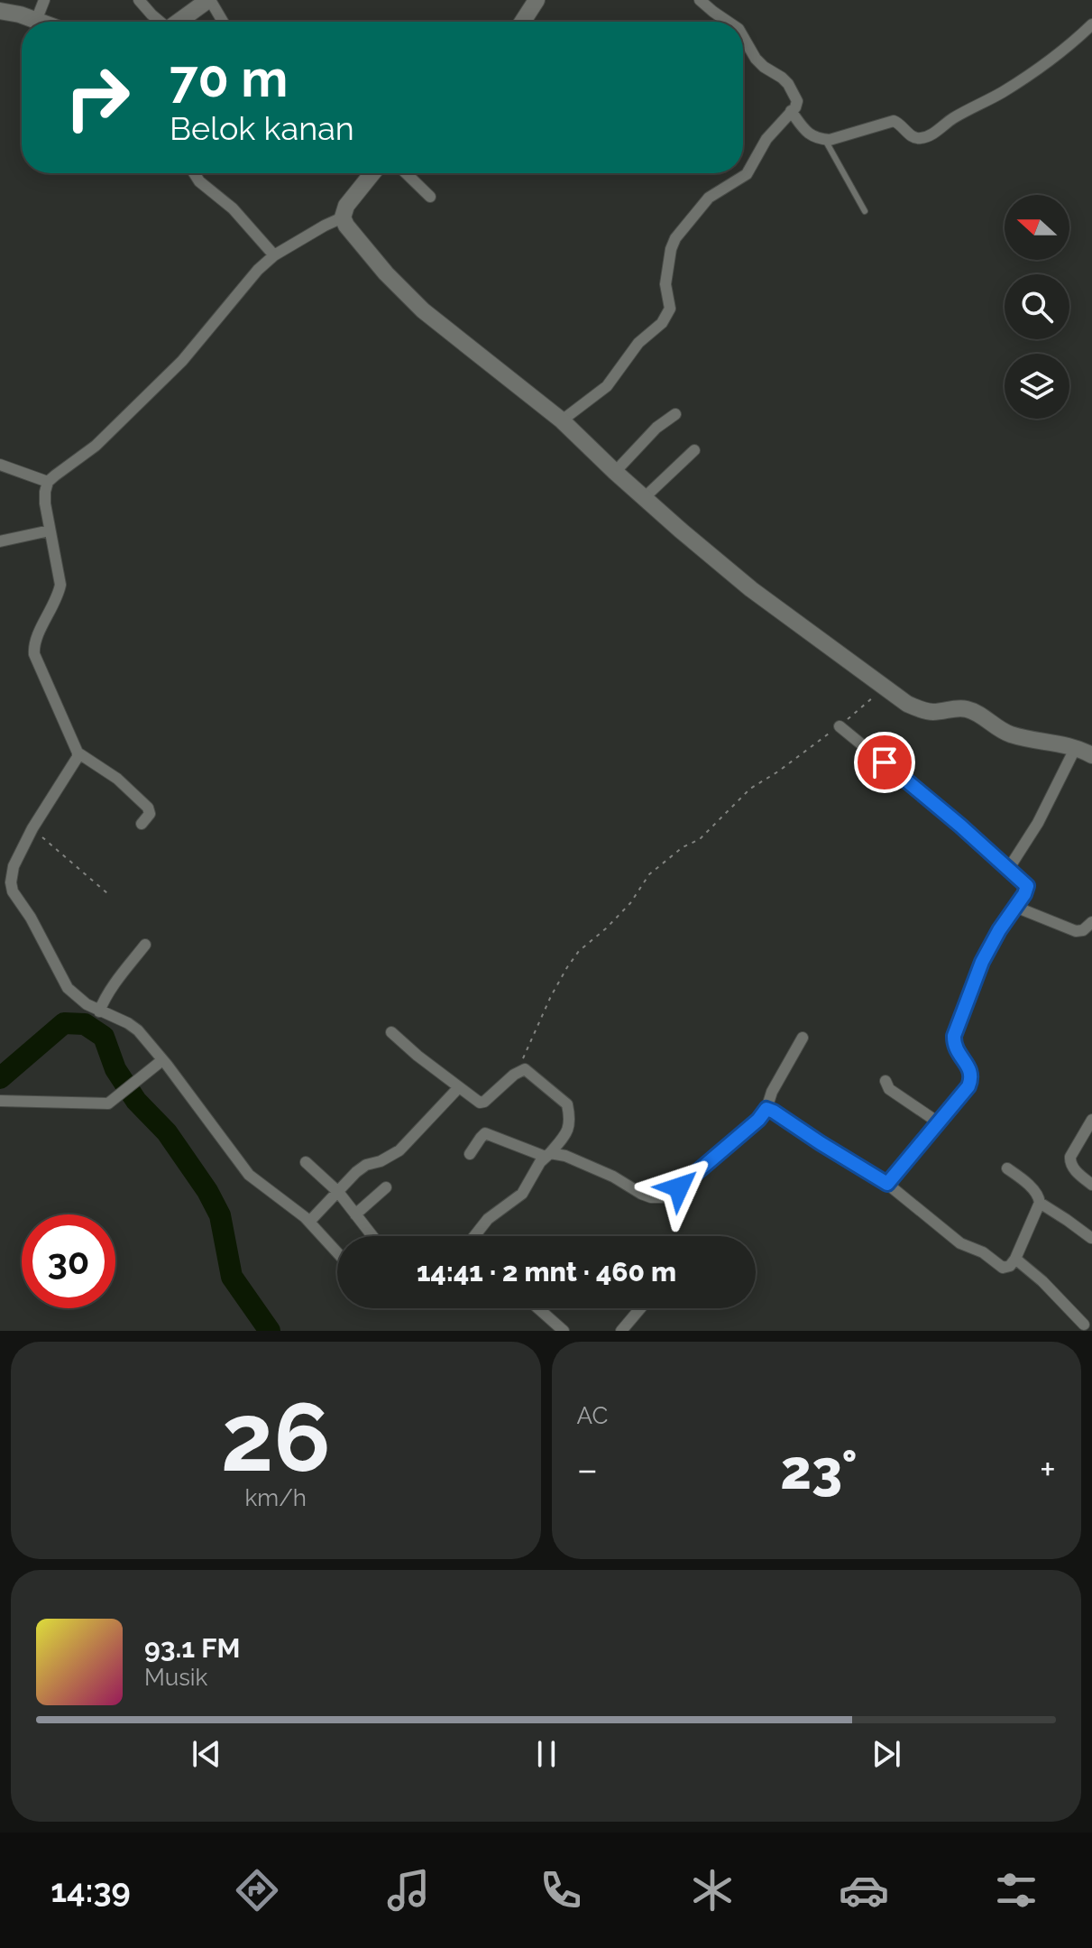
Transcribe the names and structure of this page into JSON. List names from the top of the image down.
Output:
{
  "north": "left",
  "page": {
    "turn": ["70 m", "Belok kanan"],
    "limit": "30",
    "trip": "14:41 · 2 mnt · 460 m",
    "tile": [
      ["26", "km/h"],
      "AC"
    ],
    "heat": ["−", "23°", "+"],
    "song": ["93.1 FM", "Musik"],
    "tabs": "14:39"
  }
}
